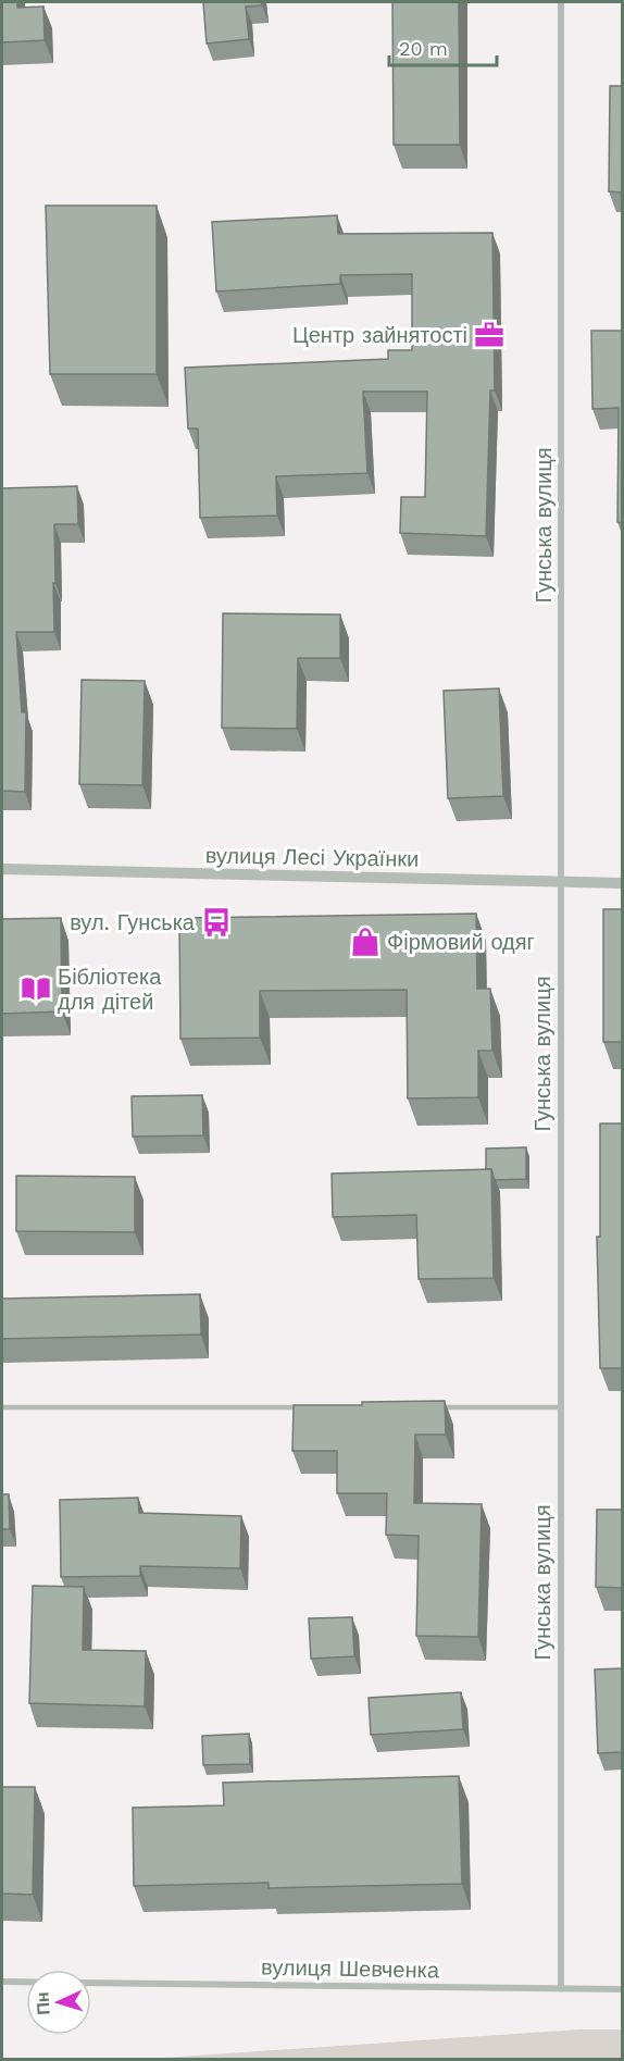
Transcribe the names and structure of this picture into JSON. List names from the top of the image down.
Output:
{
  "streets": {
    "street": ["Гунська вулиця", "вулиця Лесі Українки", "вулиця Шевченка"]
  },
  "crossings": [
    ["Гунська вулиця", "вулиця Лесі Українки"],
    ["Гунська вулиця", "вулиця Шевченка"]
  ],
  "places": {
    "office": ["Центр зайнятості"],
    "bus stop": ["вул. Гунська"],
    "shop": ["Фірмовий одяг"],
    "library": ["Бібліотека для дітей"]
  },
  "scale_bar": "20 m",
  "north": "left"
}
